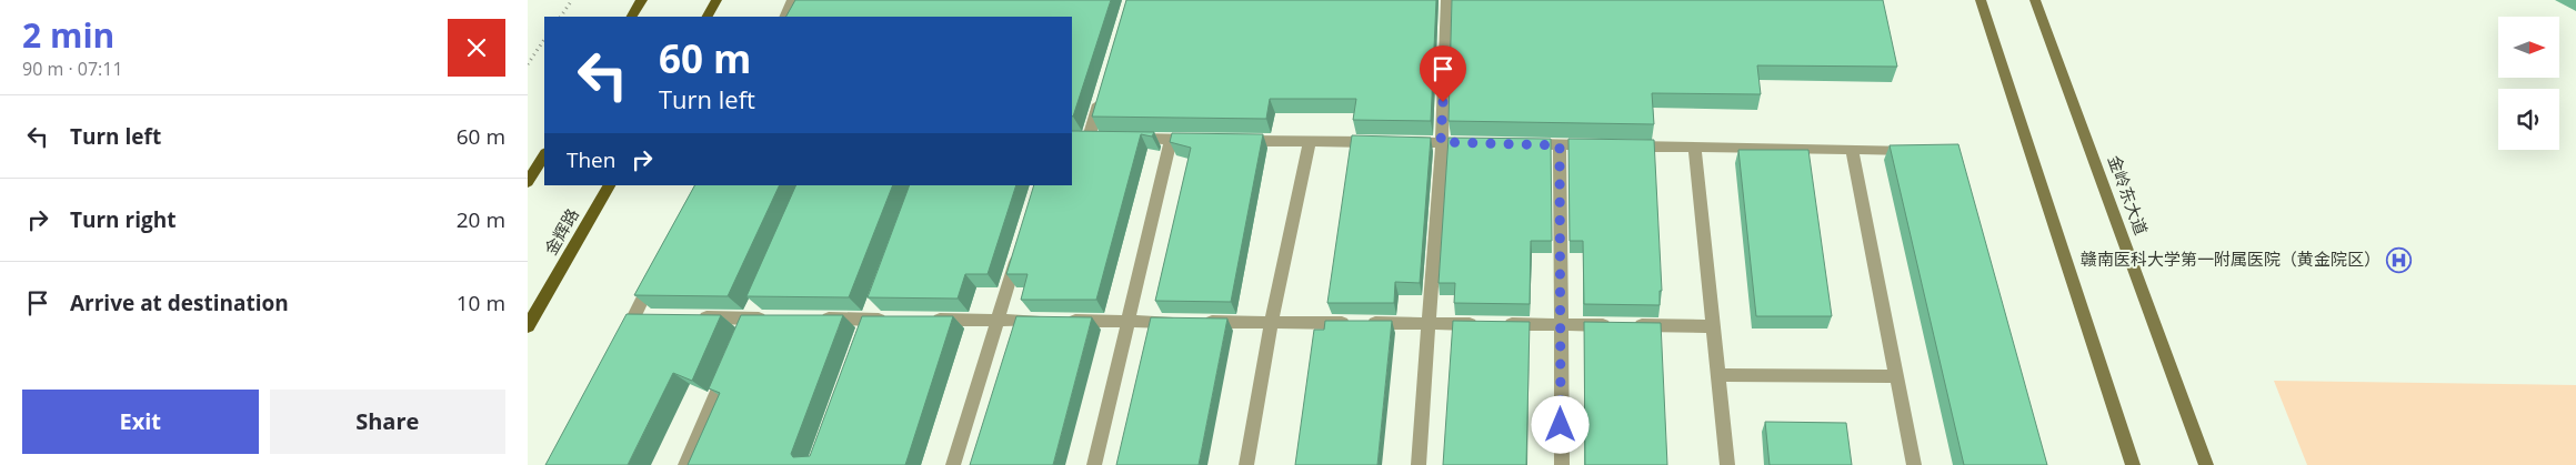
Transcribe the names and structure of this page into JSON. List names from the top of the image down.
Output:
{
  "streets": {
    "main road": ["金岭东大道", "金辉路"]
  },
  "places": {
    "hospital": ["赣南医科大学第一附属医院（黄金院区）"]
  },
  "north": "right",
  "page": {
    "heading": ["2 min", "90 m · 07:11"],
    "turn": ["60 m", "Turn left"],
    "list": [
      {
        "name": "Turn left",
        "value": "60 m"
      },
      {
        "name": "Turn right",
        "value": "20 m"
      },
      {
        "name": "Arrive at destination",
        "value": "10 m"
      }
    ],
    "then": "Then",
    "buttons": ["Exit", "Share"]
  }
}
